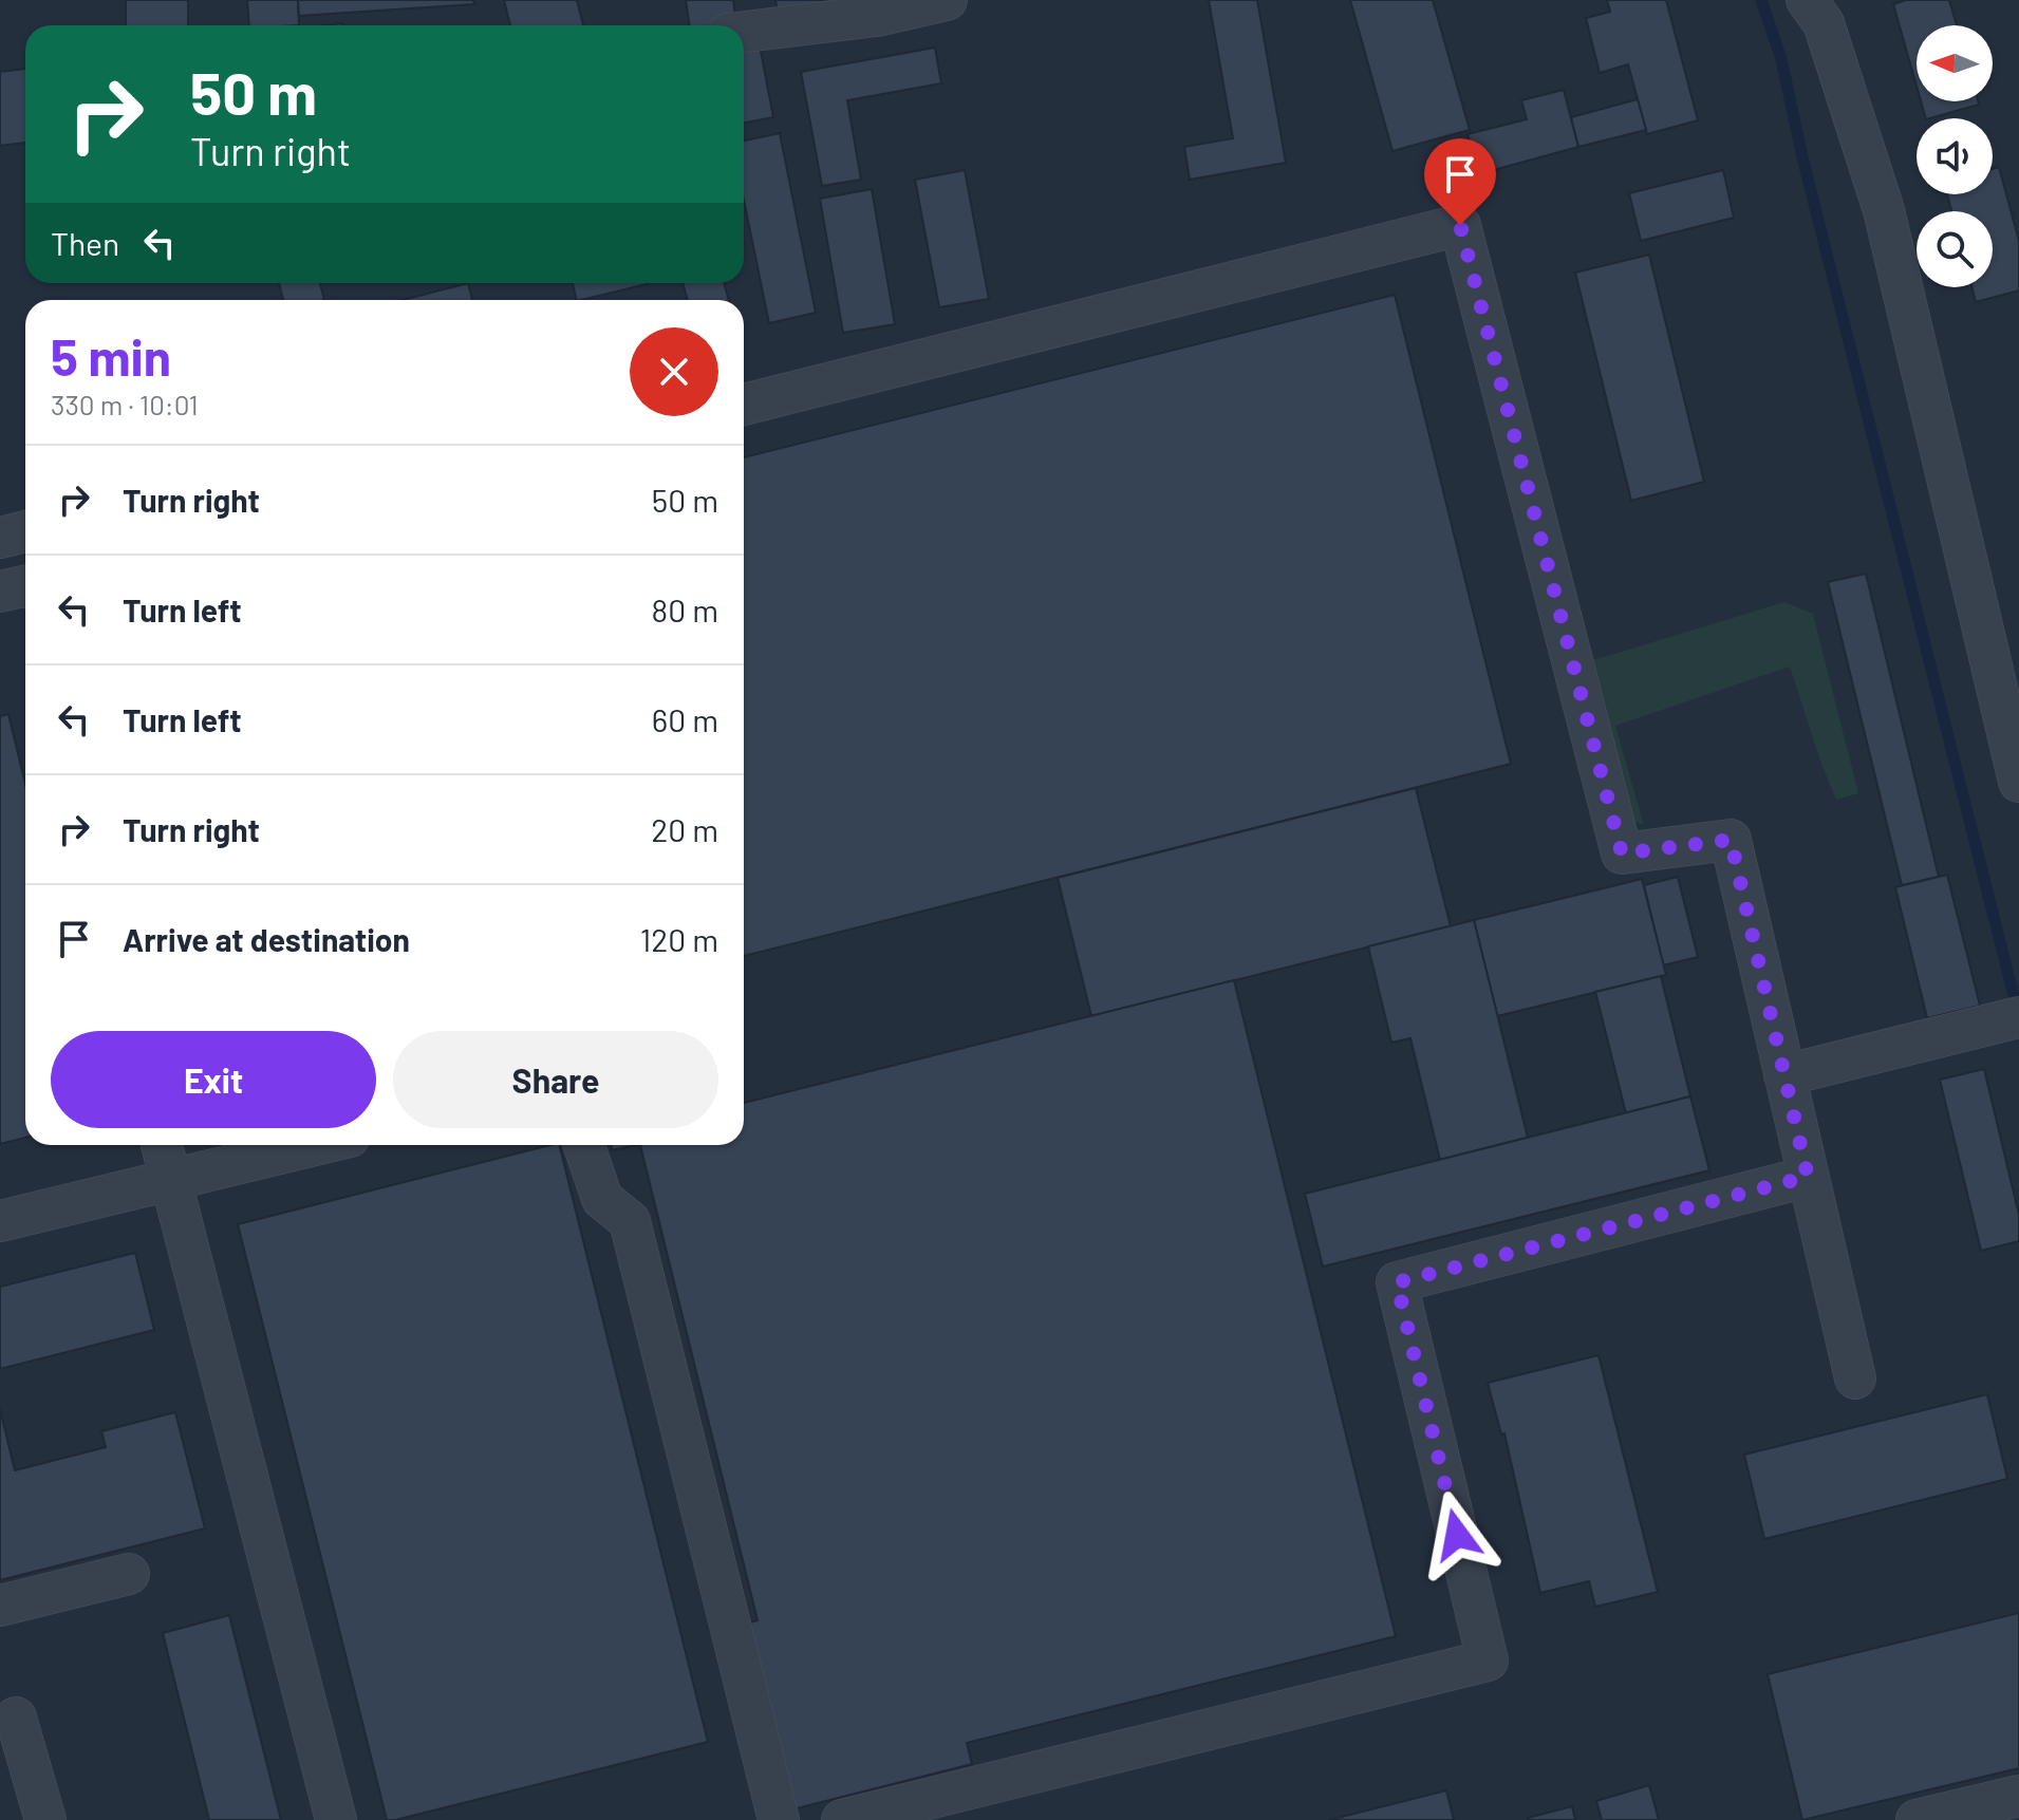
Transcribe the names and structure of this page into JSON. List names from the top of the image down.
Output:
{
  "north": "left",
  "page": {
    "turn": ["50 m", "Turn right"],
    "then": "Then",
    "heading": ["5 min", "330 m · 10:01"],
    "list": [
      {
        "name": "Turn right",
        "value": "50 m"
      },
      {
        "name": "Turn left",
        "value": "80 m"
      },
      {
        "name": "Turn left",
        "value": "60 m"
      },
      {
        "name": "Turn right",
        "value": "20 m"
      },
      {
        "name": "Arrive at destination",
        "value": "120 m"
      }
    ],
    "buttons": ["Exit", "Share"]
  }
}
